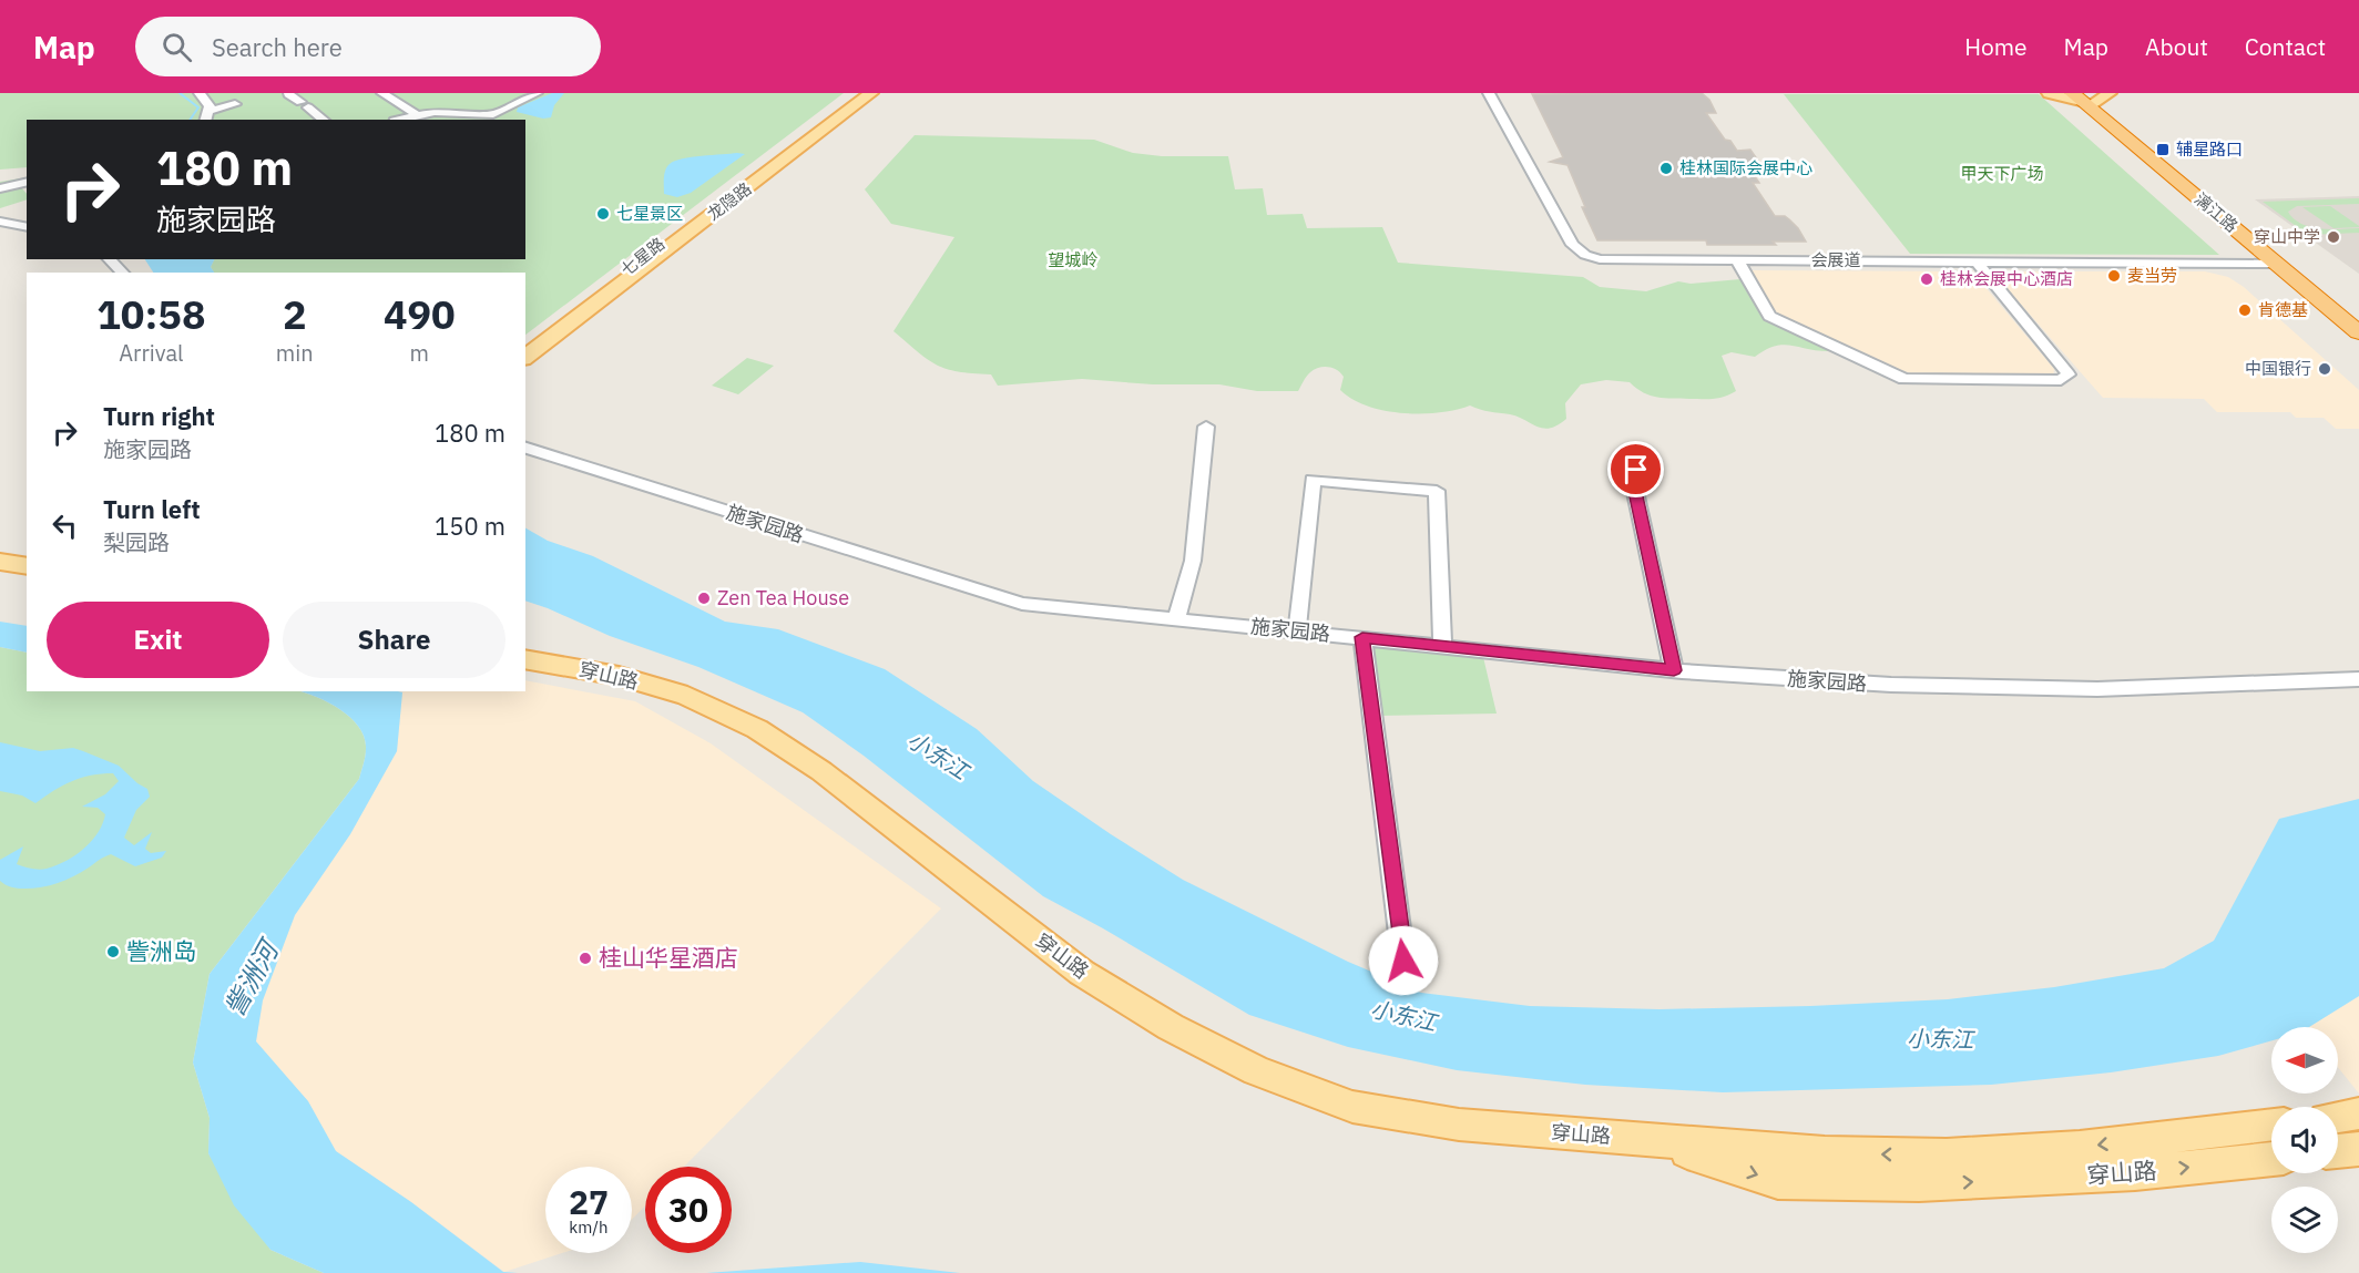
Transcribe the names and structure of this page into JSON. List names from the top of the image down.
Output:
{
  "streets": {
    "highway": ["漓江路"],
    "main road": ["龙隐路", "七星路", "穿山路"],
    "street": ["会展道", "施家园路"]
  },
  "crossings": [
    ["漓江路", "会展道"]
  ],
  "water": ["小东江", "訾洲河"],
  "parks": ["甲天下广场", "望城岭"],
  "places": {
    "transit": ["辅星路口"],
    "other": [
      "桂林国际会展中心",
      "七星景区",
      "穿山中学",
      "麦当劳",
      "桂林会展中心酒店",
      "肯德基",
      "中国银行",
      "Zen Tea House",
      "訾洲岛",
      "桂山华星酒店"
    ]
  },
  "north": "left",
  "page": {
    "header": "Map",
    "search": "Search here",
    "nav": [
      "Home",
      "Map",
      "About",
      "Contact"
    ],
    "turn": ["180 m", "施家园路"],
    "eta": [
      "10:58",
      "Arrival",
      "2",
      "min",
      "490",
      "m"
    ],
    "list": [
      {
        "name": "Turn right",
        "note": "施家园路",
        "value": "180 m"
      },
      {
        "name": "Turn left",
        "note": "梨园路",
        "value": "150 m"
      }
    ],
    "buttons": ["Exit", "Share"],
    "speed": "27 km/h",
    "limit": "30"
  }
}
